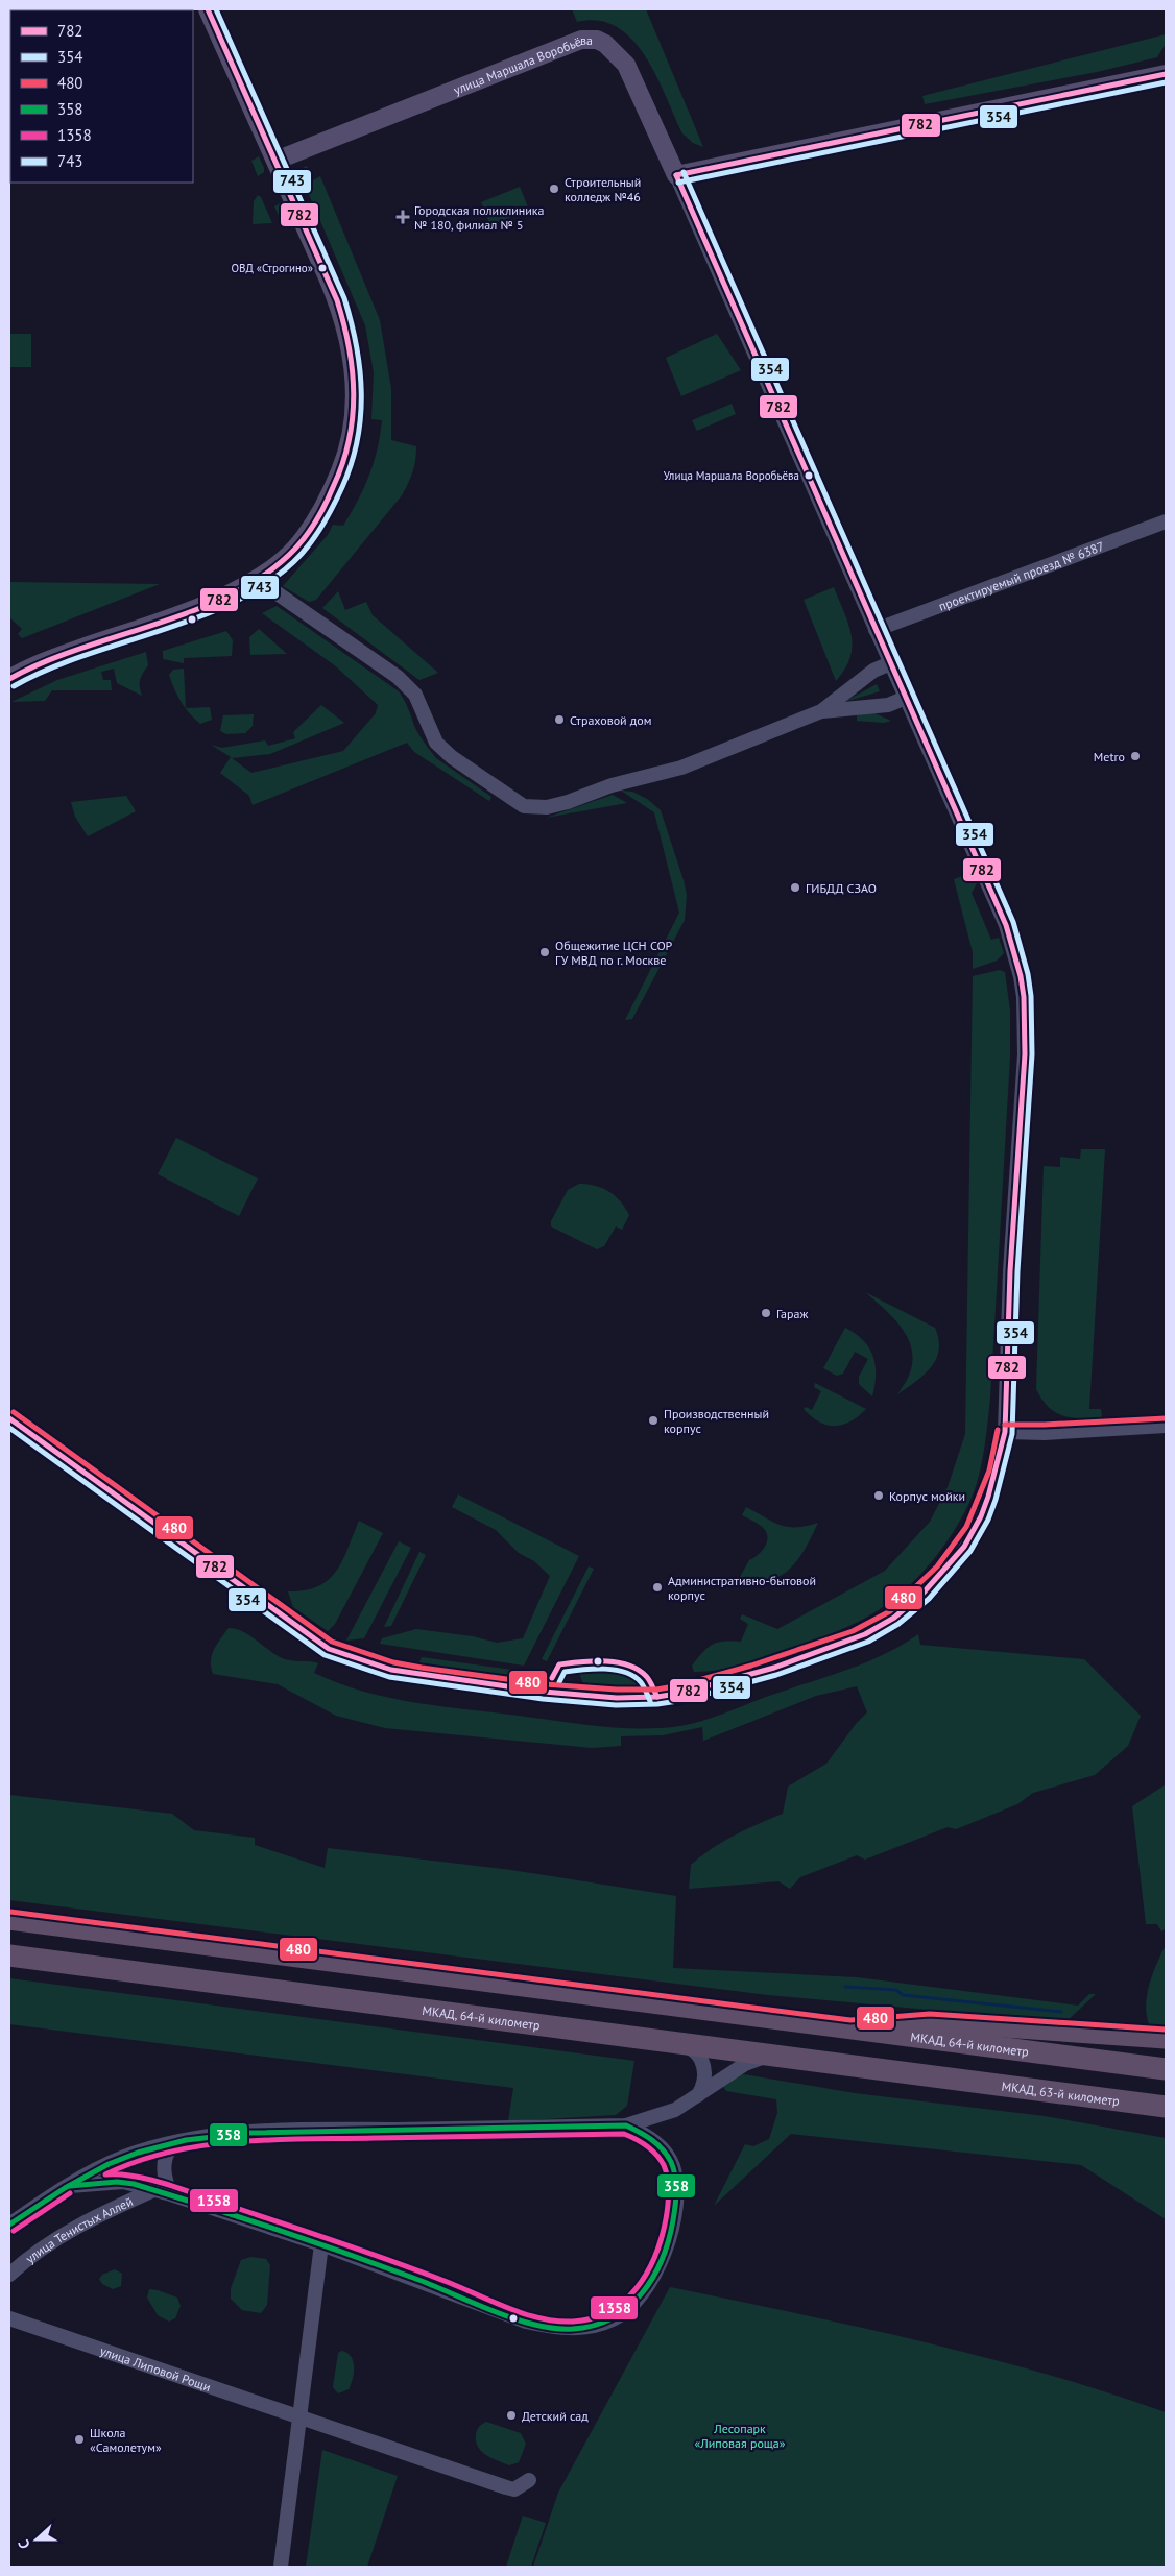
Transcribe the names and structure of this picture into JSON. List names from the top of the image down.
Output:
{
  "streets": {
    "highway": ["МКАД, 64-й километр", "МКАД, 63-й километр"],
    "main road": ["улица Маршала Воробьёва"],
    "street": ["проектируемый проезд № 6387", "улица Тенистых Аллей", "улица Липовой Рощи"]
  },
  "crossings": [
    ["улица Маршала Воробьёва", "проектируемый проезд № 6387"],
    ["МКАД, 64-й километр", "МКАД, 63-й километр"]
  ],
  "parks": ["Лесопарк «Липовая роща»"],
  "places": {
    "other": [
      "Строительный колледж №46",
      "ОВД «Строгино»",
      "Улица Маршала Воробьёва",
      "Страховой дом",
      "Metro",
      "ГИБДД СЗАО",
      "Общежитие ЦСН СОР ГУ МВД по г. Москве",
      "Гараж",
      "Производственный корпус",
      "Корпус мойки",
      "Административно-бытовой корпус",
      "Детский сад",
      "Школа «Самолетум»"
    ],
    "health": ["Городская поликлиника № 180, филиал № 5"]
  },
  "lines": [
    "transit line 782",
    "transit line 743",
    "transit line 354",
    "transit line 480",
    "transit line 358",
    "transit line 1358"
  ],
  "legend": [
    "782",
    "354",
    "480",
    "358",
    "1358",
    "743"
  ],
  "north": "left"
}
